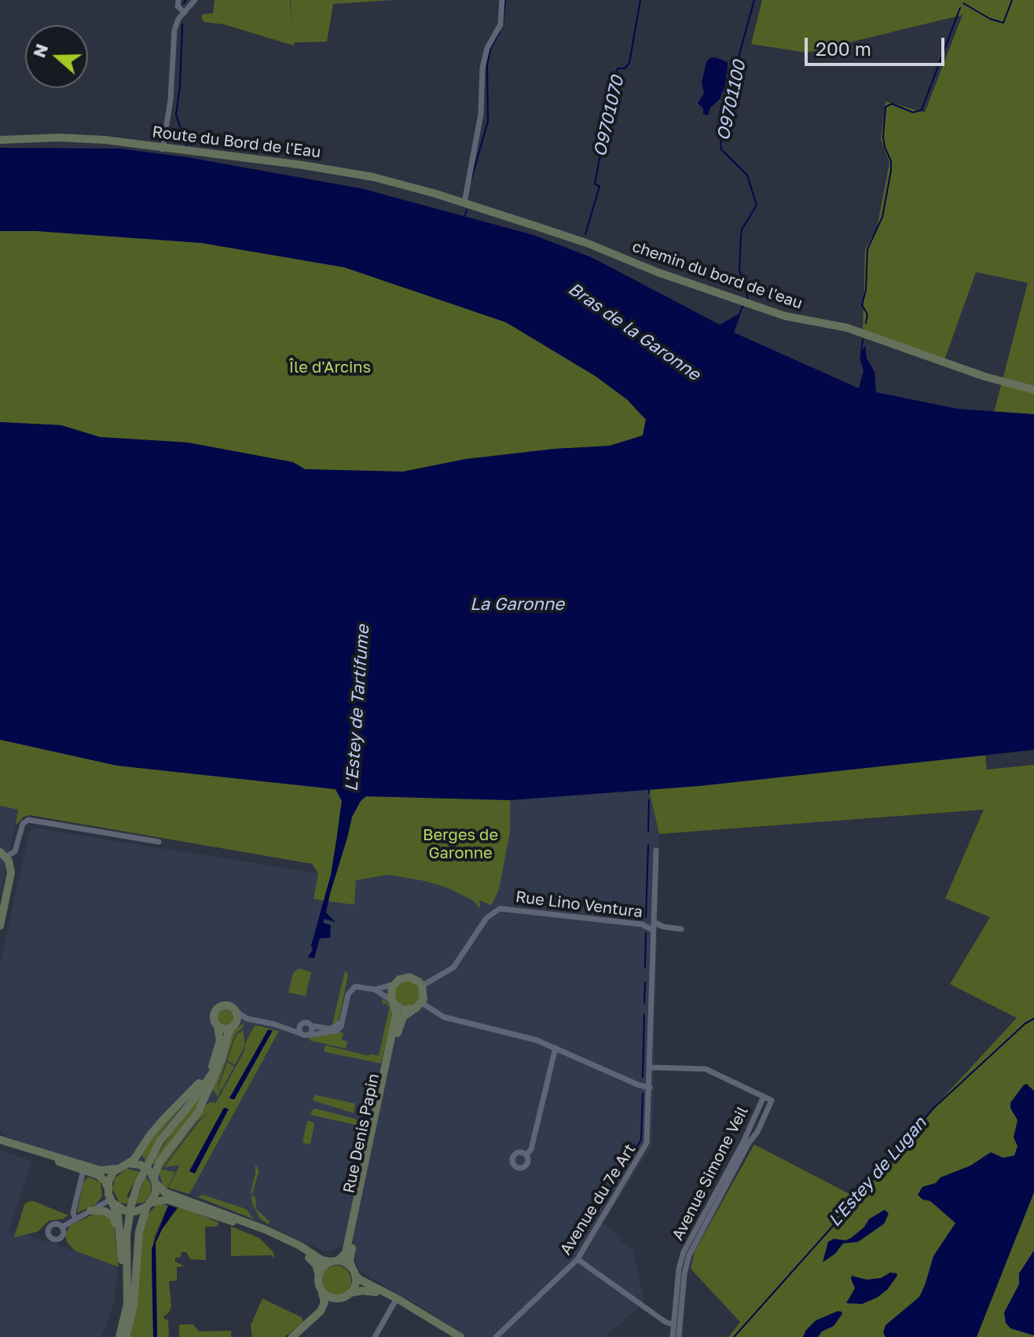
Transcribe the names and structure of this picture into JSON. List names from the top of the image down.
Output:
{
  "streets": {
    "street": [
      "Route du Bord de l'Eau",
      "chemin du bord de l'eau",
      "Rue Lino Ventura",
      "Rue Denis Papin",
      "Avenue Simone Veil",
      "Avenue du 7e Art"
    ]
  },
  "crossings": [
    ["Route du Bord de l'Eau", "chemin du bord de l'eau"],
    ["Rue Lino Ventura", "Rue Denis Papin"],
    ["Rue Lino Ventura", "Avenue du 7e Art"]
  ],
  "water": [
    "O9701100",
    "O9701070",
    "Bras de la Garonne",
    "La Garonne",
    "L'Estey de Tartifume",
    "L'Estey de Lugan"
  ],
  "parks": ["Île d'Arcins", "Berges de Garonne"],
  "scale_bar": "200 m",
  "north": "left"
}
